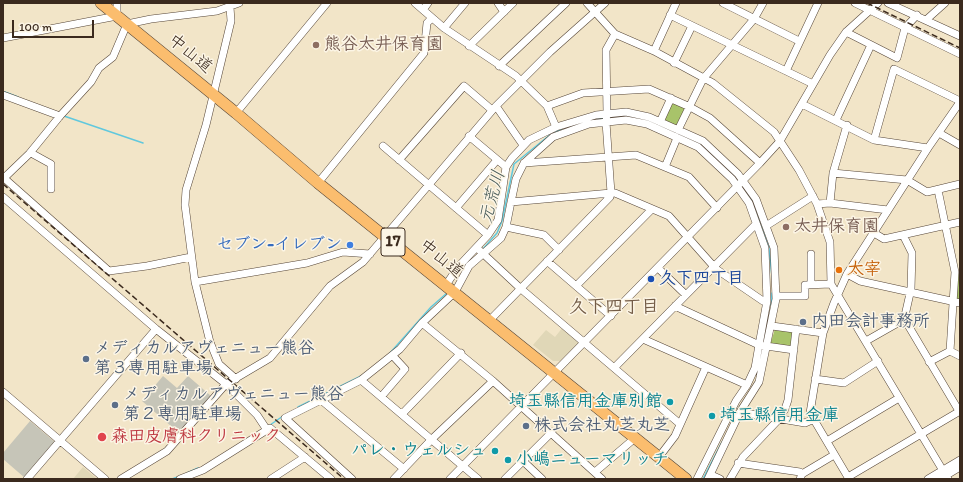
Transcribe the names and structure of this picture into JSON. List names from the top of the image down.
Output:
{
  "streets": {
    "highway": ["中山道", "17"]
  },
  "districts": ["久下四丁目"],
  "water": ["元荒川"],
  "places": [
    "熊谷太井保育園",
    "太井保育園",
    "セブン-イレブン",
    "太宰",
    "久下四丁目",
    "内田会計事務所",
    "メディカルアヴェニュー熊谷 第３専用駐車場",
    "埼玉縣信用金庫別館",
    "メディカルアヴェニュー熊谷 第２専用駐車場",
    "埼玉縣信用金庫",
    "株式会社丸芝丸芝",
    "森田皮膚科クリニック",
    "パレ・ウェルシュ",
    "小嶋ニューマリッチ"
  ],
  "scale_bar": "100 m"
}
